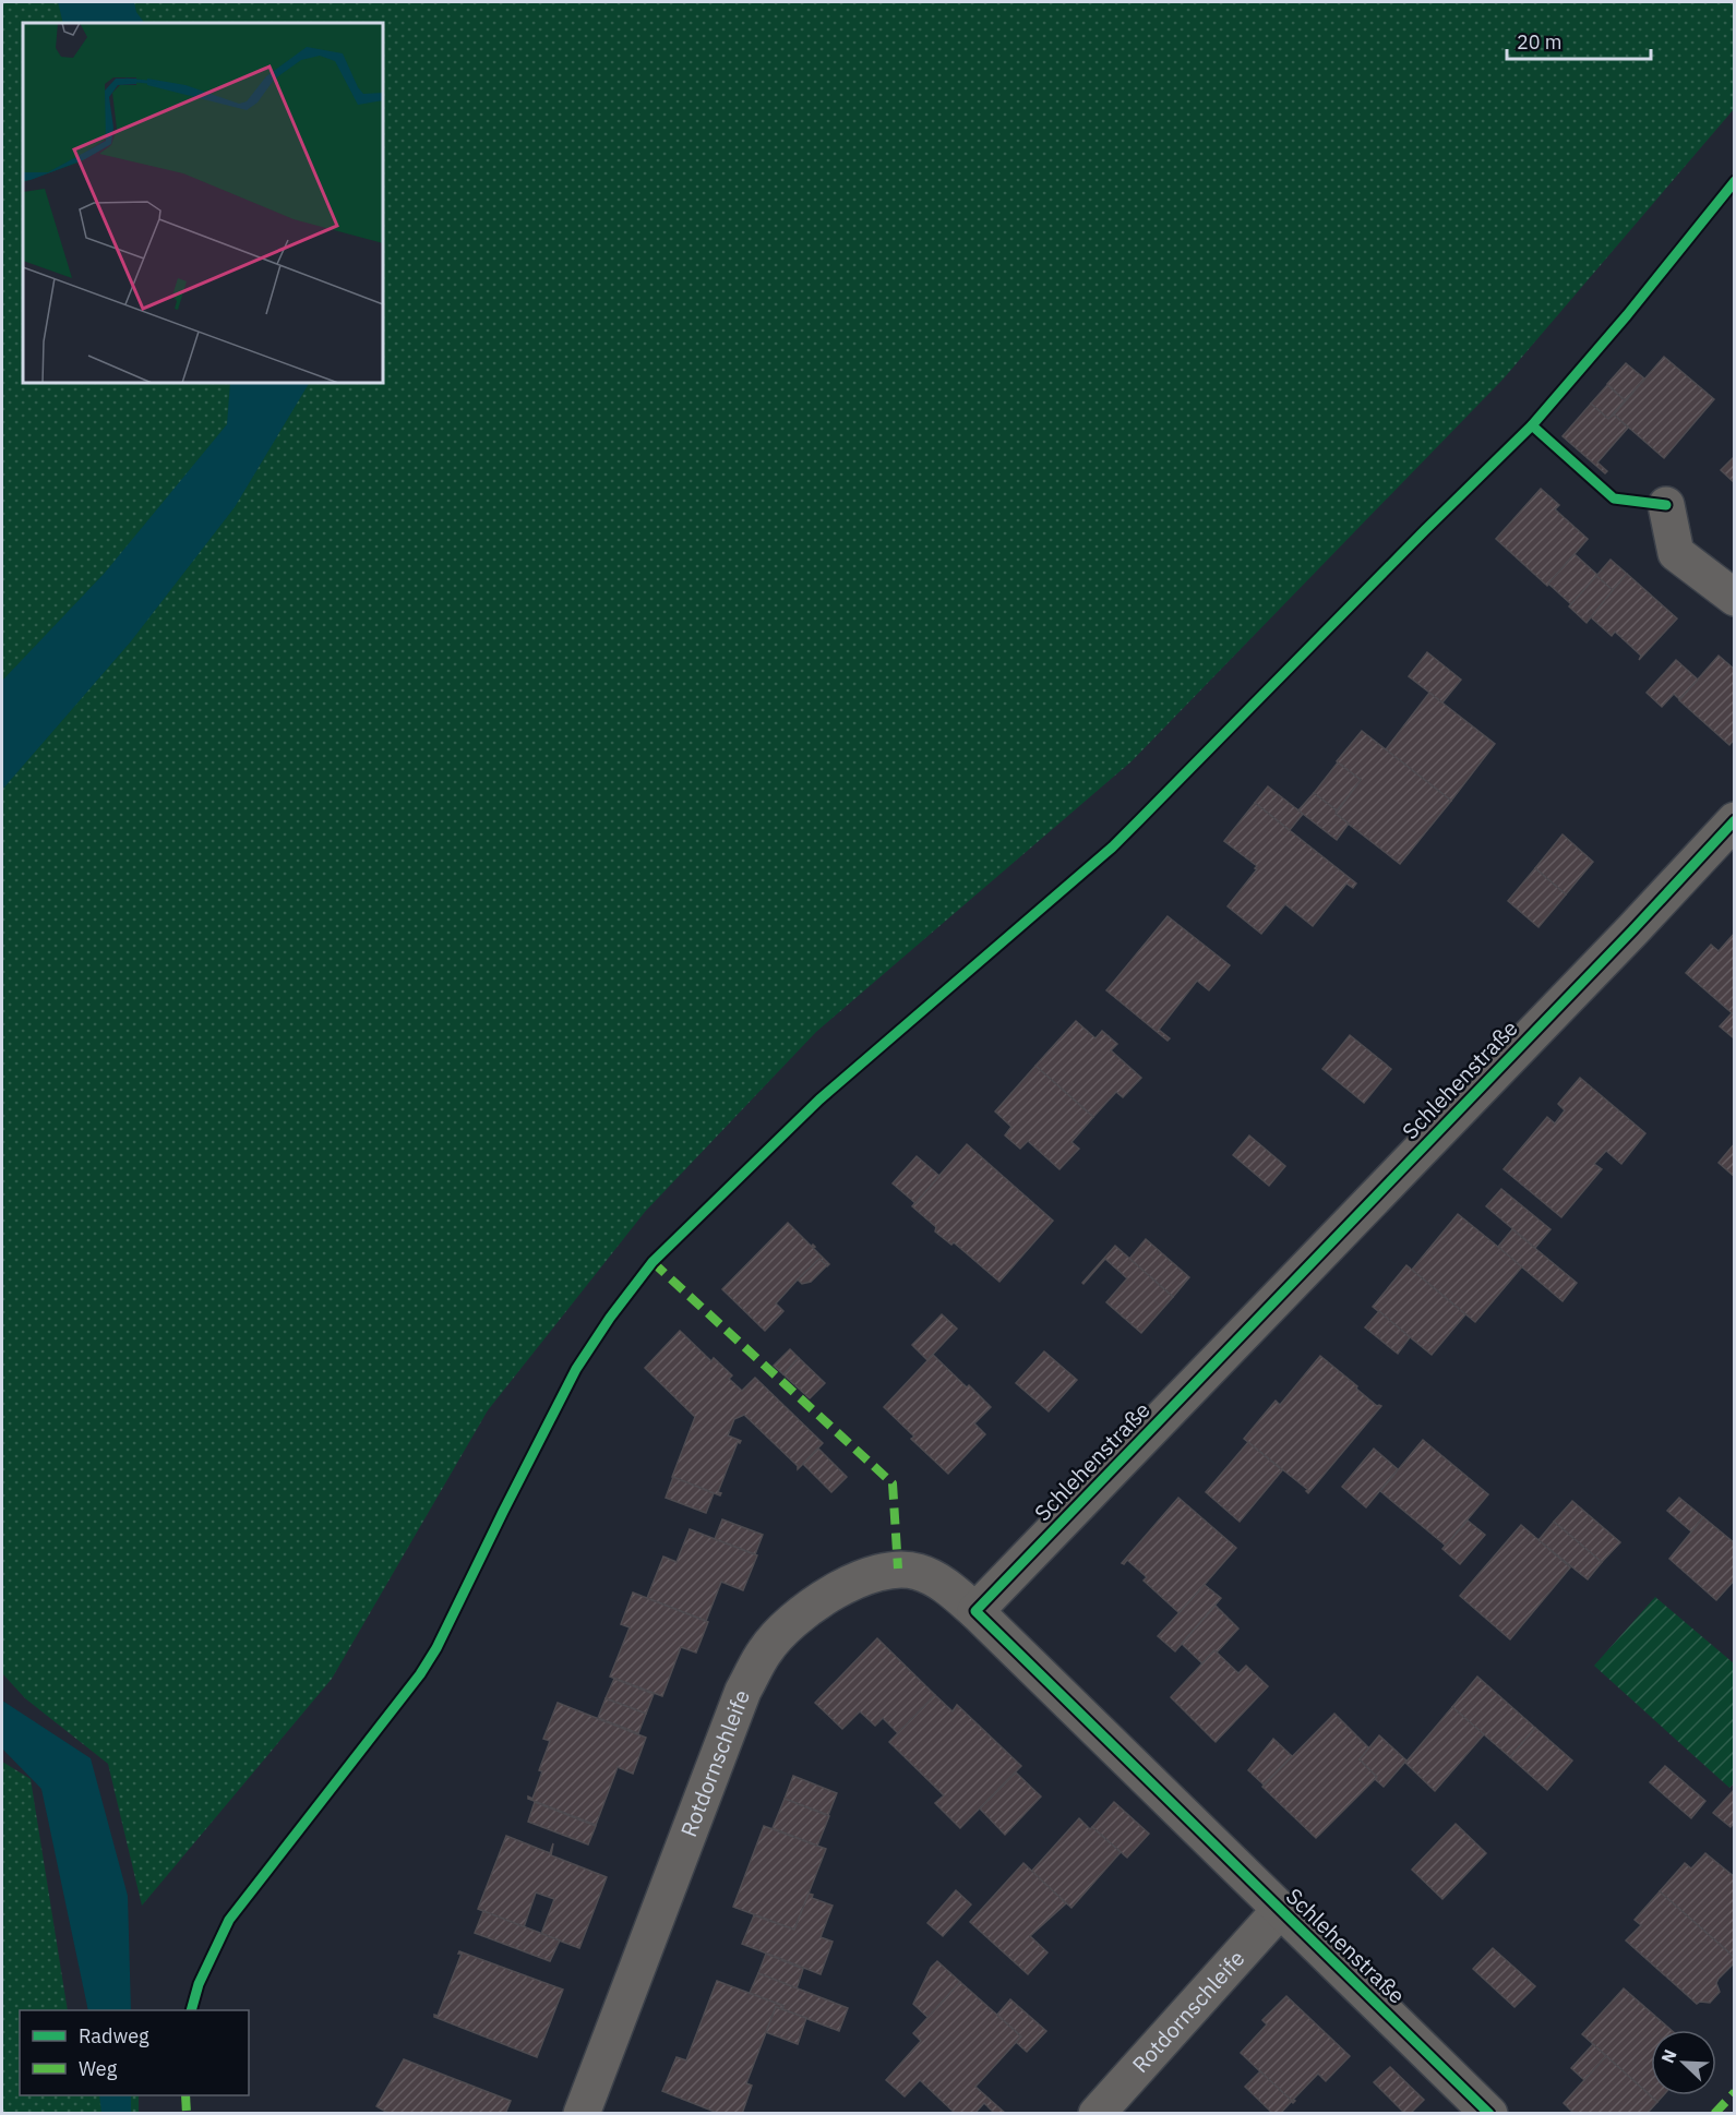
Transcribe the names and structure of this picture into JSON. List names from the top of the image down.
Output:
{
  "streets": {
    "street": ["Schlehenstraße", "Rotdornschleife"]
  },
  "crossings": [
    ["Schlehenstraße", "Rotdornschleife"]
  ],
  "legend": ["Radweg", "Weg"],
  "scale_bar": "20 m",
  "north": "top left"
}
